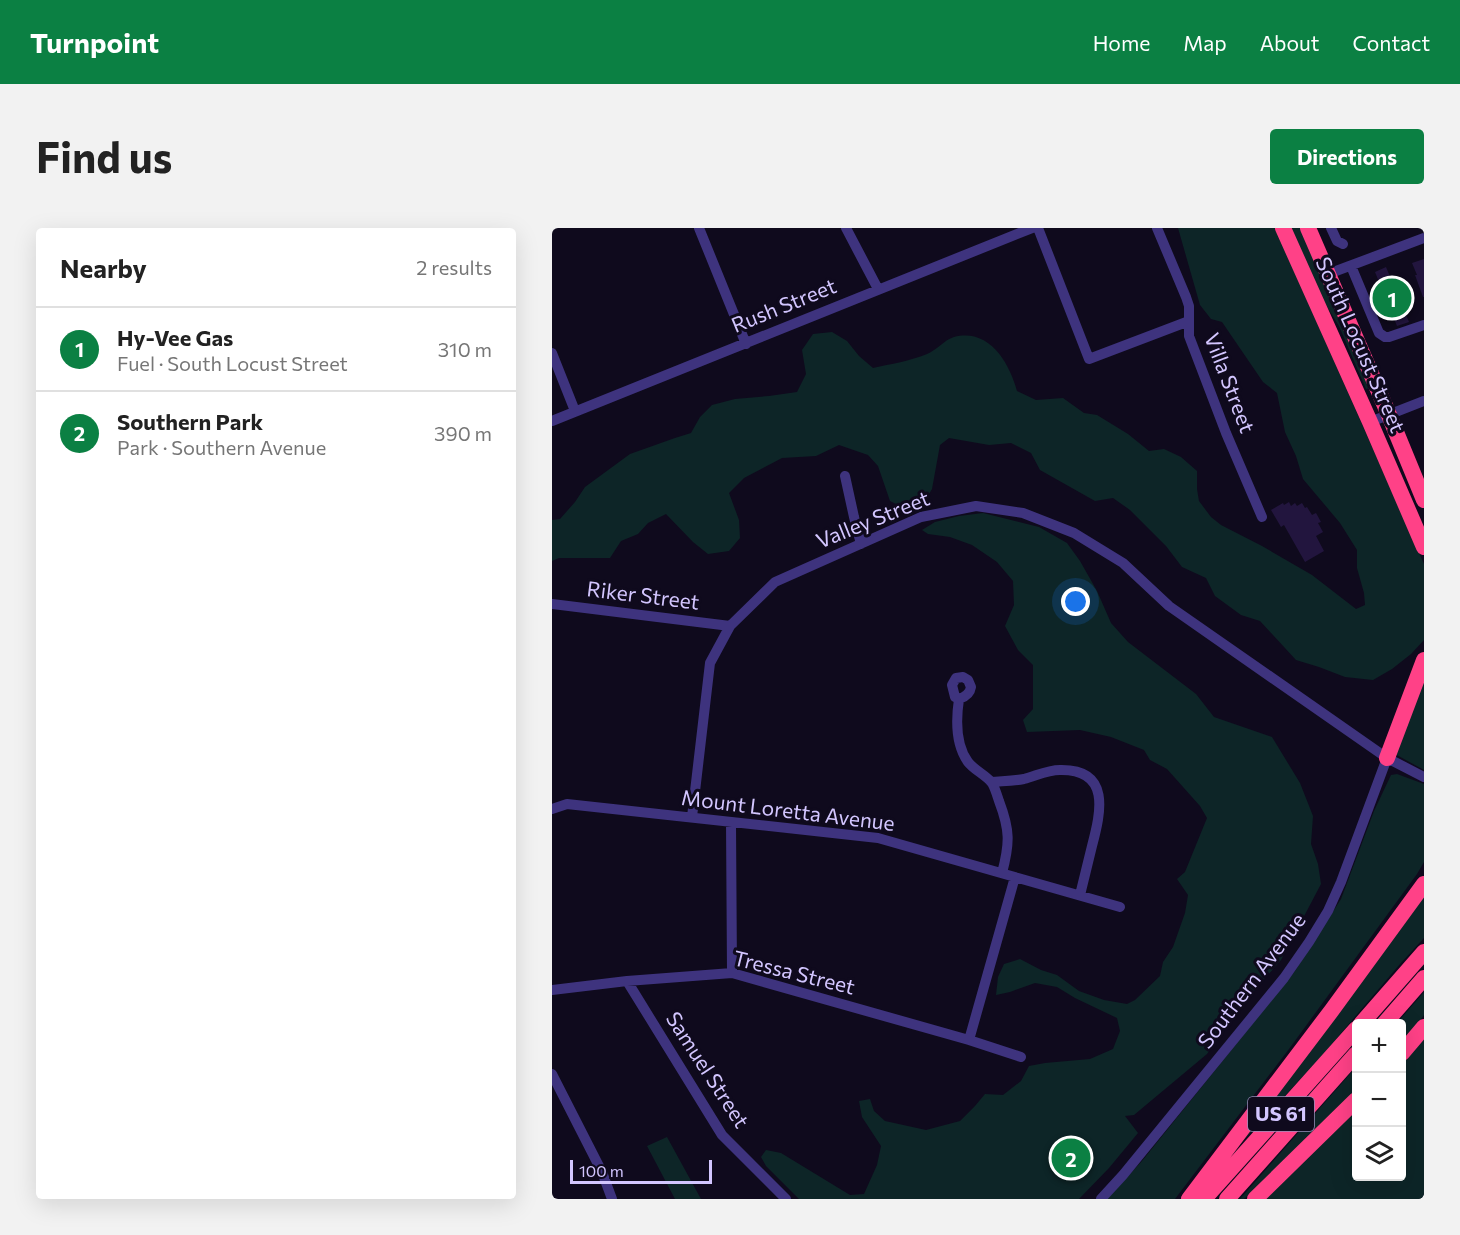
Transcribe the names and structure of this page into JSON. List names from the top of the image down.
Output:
{
  "streets": {
    "highway": ["South Locust Street", "US 61"],
    "street": [
      "Rush Street",
      "Villa Street",
      "Valley Street",
      "Riker Street",
      "Mount Loretta Avenue",
      "Tressa Street",
      "Southern Avenue",
      "Samuel Street"
    ]
  },
  "crossings": [
    ["Valley Street", "Riker Street"],
    ["Valley Street", "Mount Loretta Avenue"],
    ["Valley Street", "Southern Avenue"],
    ["Tressa Street", "Samuel Street"]
  ],
  "scale_bar": "100 m",
  "page": {
    "header": "Turnpoint",
    "nav": [
      "Home",
      "Map",
      "About",
      "Contact"
    ],
    "buttons": "Directions",
    "title": "Find us",
    "heading": ["Nearby", "2 results"],
    "pins": ["1", "2"],
    "list": [
      {
        "mark": "1",
        "name": "Hy-Vee Gas",
        "note": "Fuel · South Locust Street",
        "value": "310 m"
      },
      {
        "mark": "2",
        "name": "Southern Park",
        "note": "Park · Southern Avenue",
        "value": "390 m"
      }
    ],
    "map_buttons": ["+", "−"],
    "scale": "100 m"
  }
}
